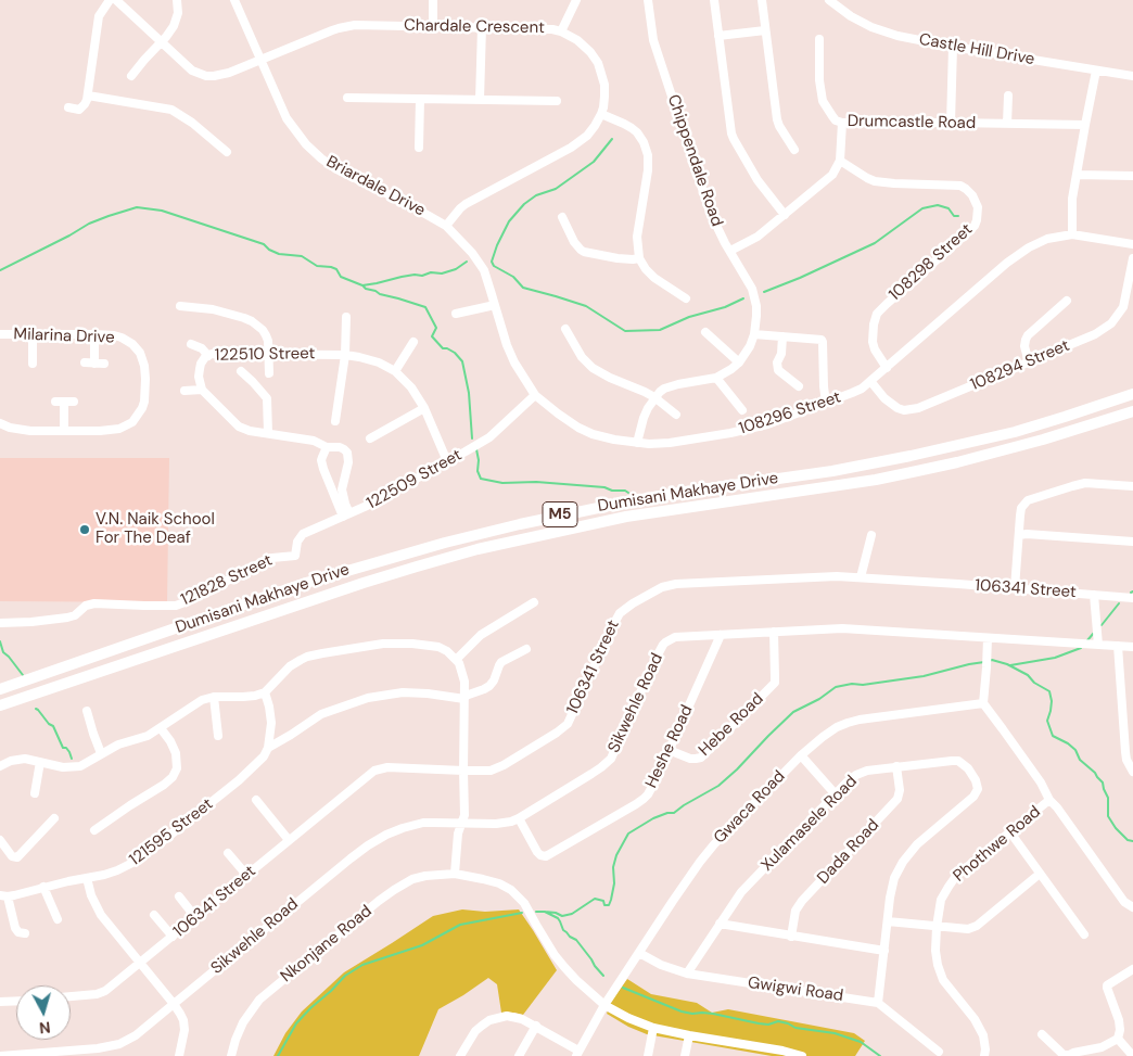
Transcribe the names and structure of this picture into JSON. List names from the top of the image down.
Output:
{
  "streets": {
    "main road": ["Dumisani Makhaye Drive", "M5"],
    "street": [
      "Chardale Crescent",
      "Castle Hill Drive",
      "Drumcastle Road",
      "Chippendale Road",
      "Briardale Drive",
      "108298 Street",
      "Milarina Drive",
      "122510 Street",
      "108294 Street",
      "108296 Street",
      "122509 Street",
      "121828 Street",
      "106341 Street",
      "Sikwehle Road",
      "Hebe Road",
      "Heshe Road",
      "Gwaca Road",
      "Xulamasele Road",
      "121595 Street",
      "Phothwe Road",
      "Dada Road",
      "Nkonjane Road",
      "Gwigwi Road"
    ]
  },
  "crossings": [
    ["Chardale Crescent", "Briardale Drive"],
    ["Chardale Crescent", "108296 Street"],
    ["Briardale Drive", "108296 Street"],
    ["108298 Street", "108296 Street"],
    ["122510 Street", "122509 Street"],
    ["108294 Street", "108296 Street"],
    ["108296 Street", "122509 Street"],
    ["122509 Street", "121828 Street"],
    ["106341 Street", "Sikwehle Road"],
    ["Sikwehle Road", "Hebe Road"],
    ["Sikwehle Road", "Heshe Road"],
    ["Hebe Road", "Heshe Road"],
    ["Gwaca Road", "Phothwe Road"],
    ["Gwaca Road", "Nkonjane Road"],
    ["Gwaca Road", "Gwigwi Road"],
    ["Xulamasele Road", "Dada Road"],
    ["Xulamasele Road", "Gwigwi Road"]
  ],
  "places": ["V.N. Naik School For The Deaf"],
  "north": "bottom"
}
